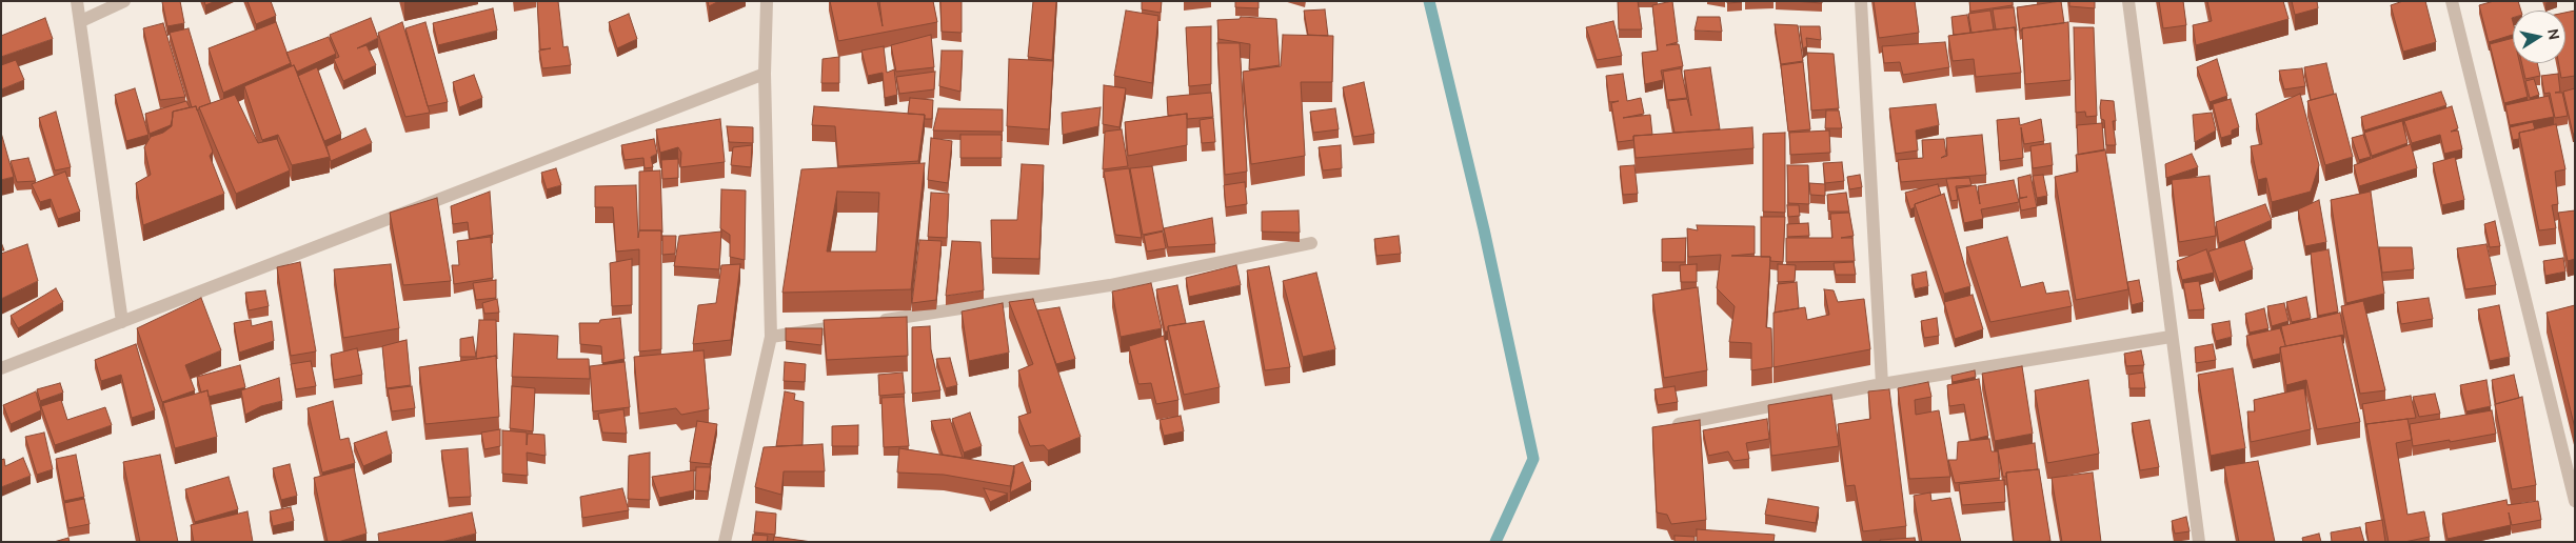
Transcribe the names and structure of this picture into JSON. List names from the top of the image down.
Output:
{
  "north": "right"
}
